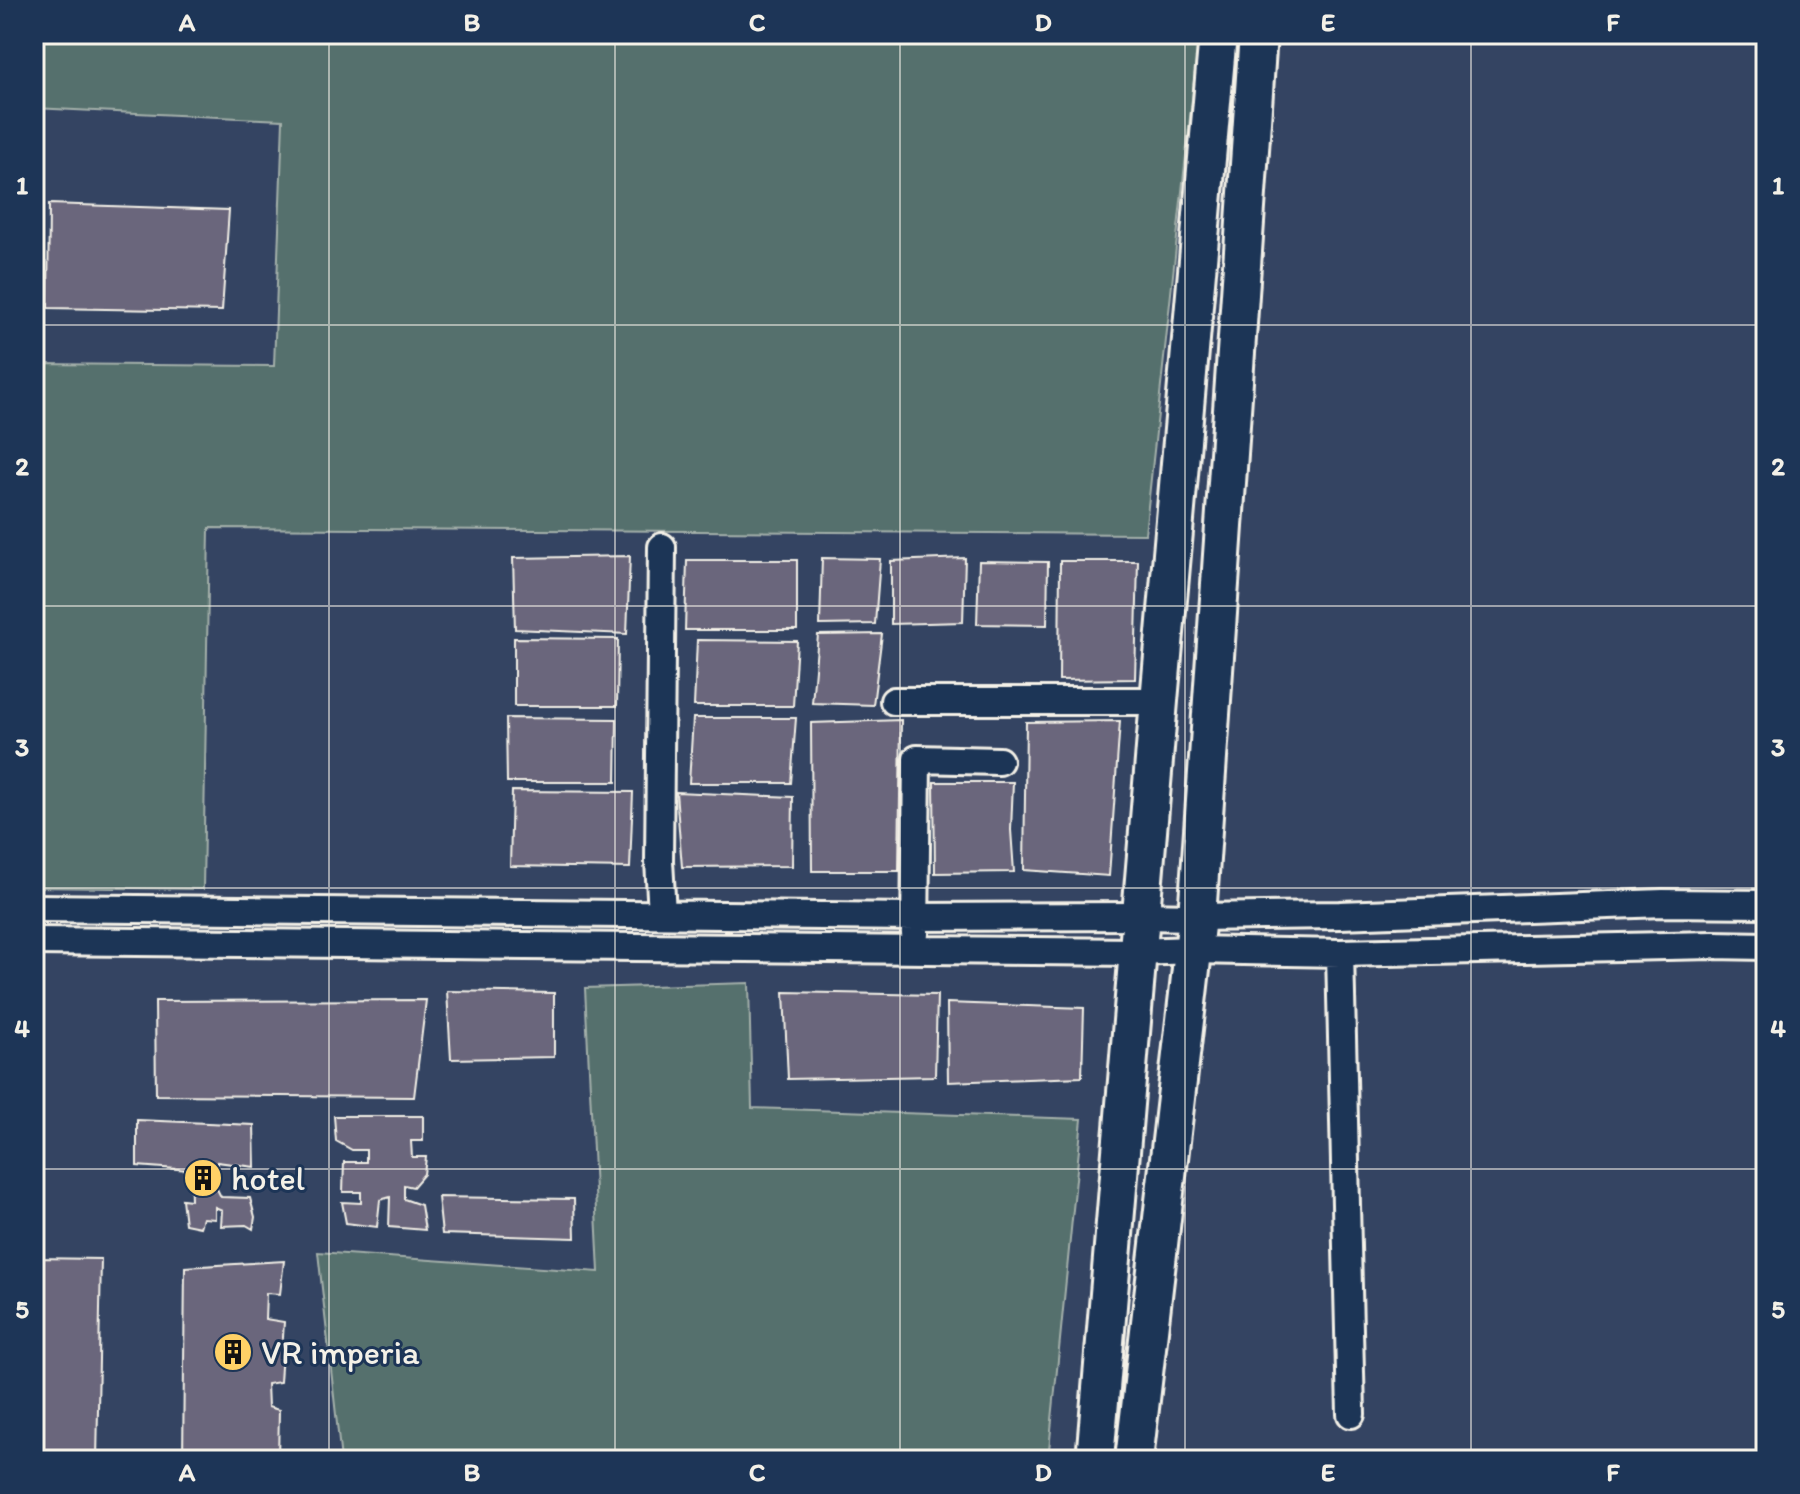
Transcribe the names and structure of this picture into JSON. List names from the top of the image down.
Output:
{
  "places": {
    "building": ["hotel", "VR imperia"]
  },
  "grid": {
    "columns": [
      "A",
      "B",
      "C",
      "D",
      "E",
      "F"
    ],
    "rows": [
      "1",
      "2",
      "3",
      "4",
      "5"
    ]
  }
}
